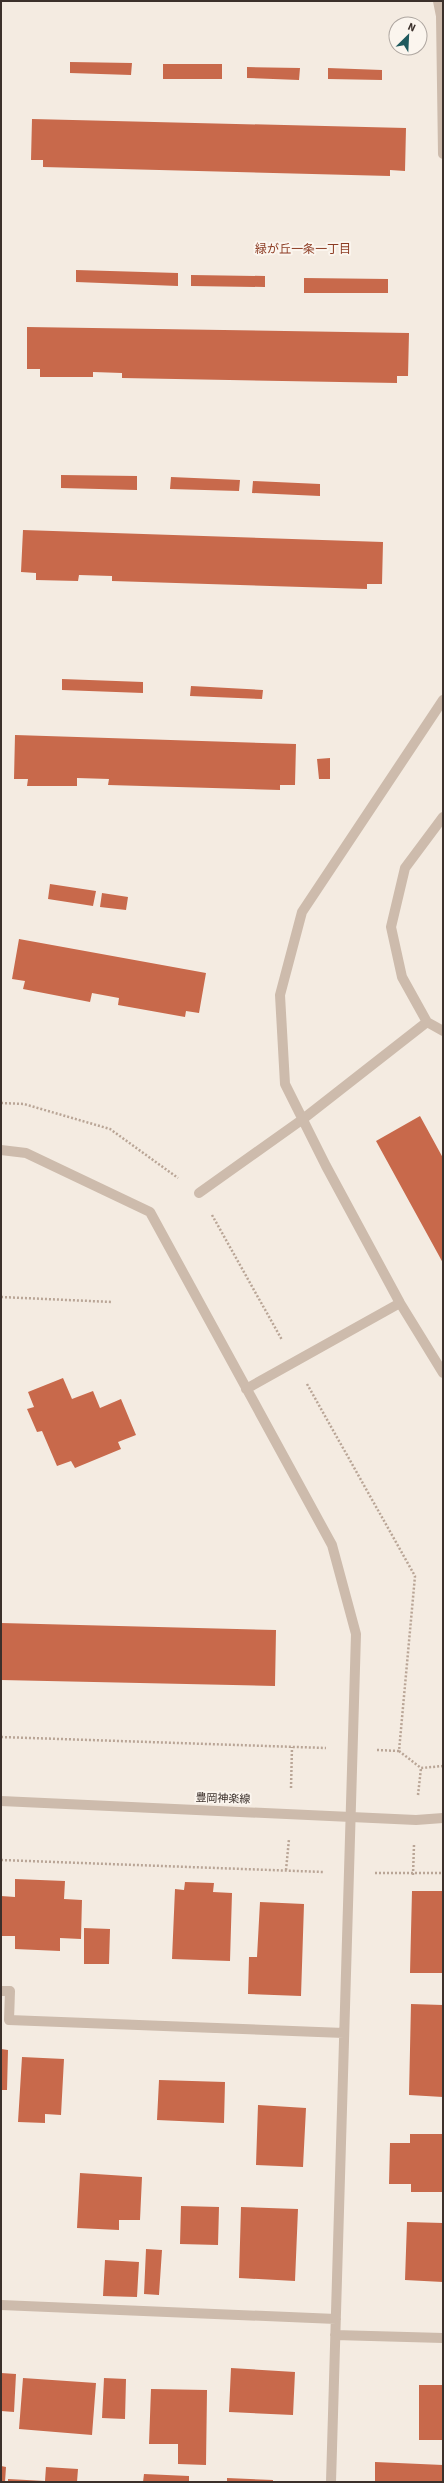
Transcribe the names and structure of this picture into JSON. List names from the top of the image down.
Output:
{
  "streets": {
    "street": ["豊岡神楽線"]
  },
  "districts": ["緑が丘一条一丁目"],
  "north": "top right"
}
